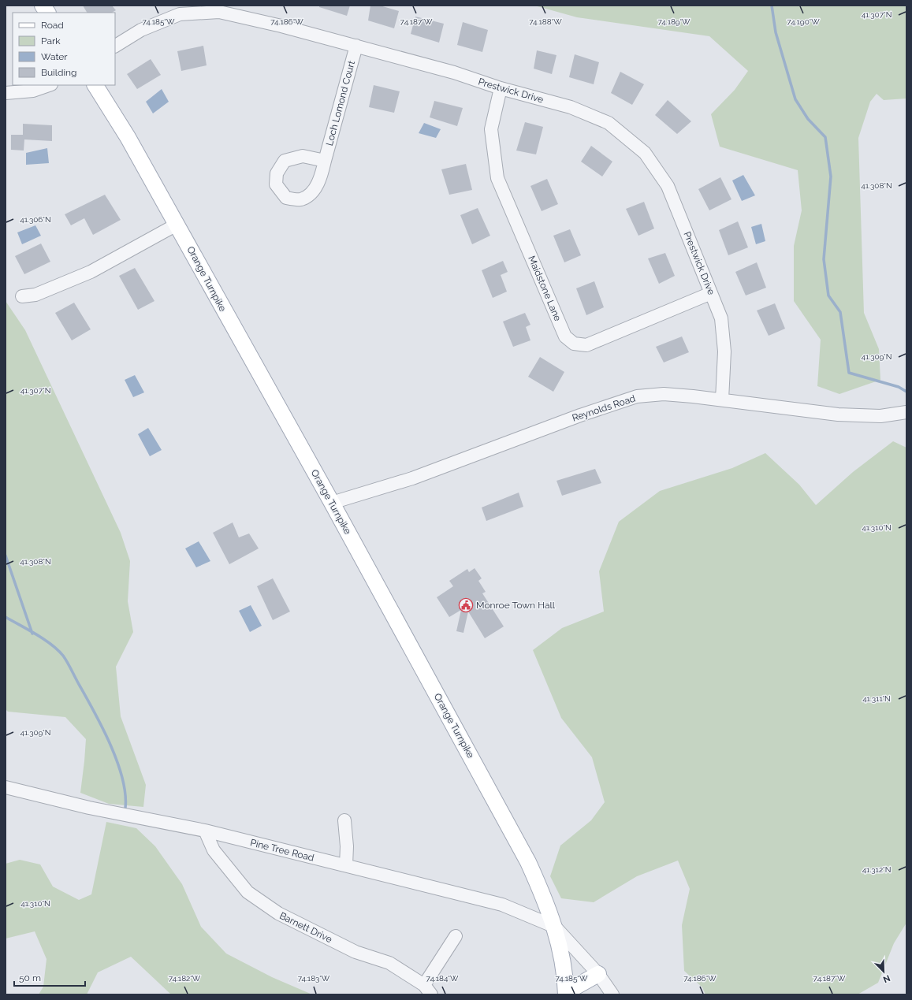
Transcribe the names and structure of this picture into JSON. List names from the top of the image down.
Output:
{
  "streets": {
    "main road": ["Orange Turnpike"],
    "street": [
      "Prestwick Drive",
      "Loch Lomond Court",
      "Maidstone Lane",
      "Reynolds Road",
      "Pine Tree Road",
      "Barnett Drive"
    ]
  },
  "crossings": [
    ["Prestwick Drive", "Loch Lomond Court"],
    ["Prestwick Drive", "Maidstone Lane"],
    ["Prestwick Drive", "Reynolds Road"],
    ["Orange Turnpike", "Reynolds Road"],
    ["Orange Turnpike", "Pine Tree Road"],
    ["Pine Tree Road", "Barnett Drive"]
  ],
  "places": {
    "public building": ["Monroe Town Hall"]
  },
  "legend": [
    "Road",
    "Park",
    "Water",
    "Building"
  ],
  "scale_bar": "50 m",
  "north": "bottom right",
  "coordinates": [
    "41.307°N",
    "74.185°W",
    "74.186°W",
    "74.187°W",
    "74.188°W",
    "74.189°W",
    "74.190°W",
    "41.308°N",
    "41.306°N",
    "41.309°N",
    "41.310°N",
    "41.311°N",
    "41.312°N",
    "74.182°W",
    "74.183°W",
    "74.184°W"
  ]
}
